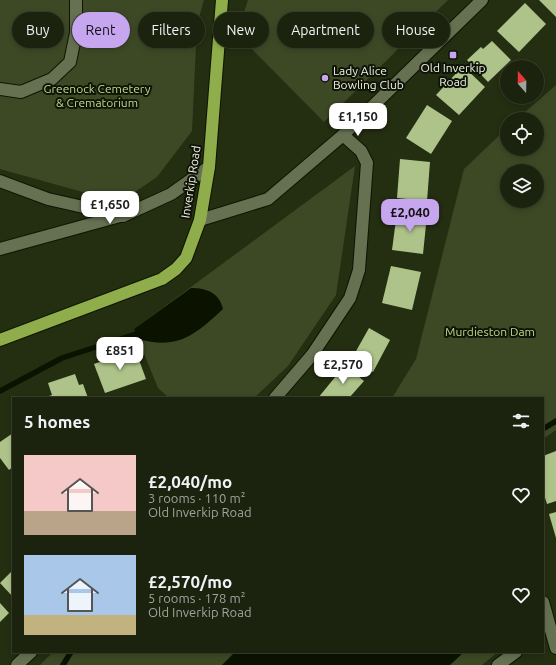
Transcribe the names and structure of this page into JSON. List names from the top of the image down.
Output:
{
  "streets": {
    "highway": ["Inverkip Road"]
  },
  "parks": ["Greenock Cemetery & Crematorium", "Murdieston Dam"],
  "places": {
    "transit": ["Old Inverkip Road"],
    "other": ["Lady Alice Bowling Club"]
  },
  "north": "top",
  "page": {
    "chip": [
      "Buy",
      "Rent",
      "Filters",
      "New",
      "Apartment",
      "House"
    ],
    "price": [
      "£1,150",
      "£1,650",
      "£2,040",
      "£851",
      "£2,570"
    ],
    "heading": "5 homes",
    "list": [
      {
        "name": "£2,040/mo",
        "note": "3 rooms · 110 m² · Old Inverkip Road"
      },
      {
        "name": "£2,570/mo",
        "note": "5 rooms · 178 m² · Old Inverkip Road"
      }
    ]
  }
}
